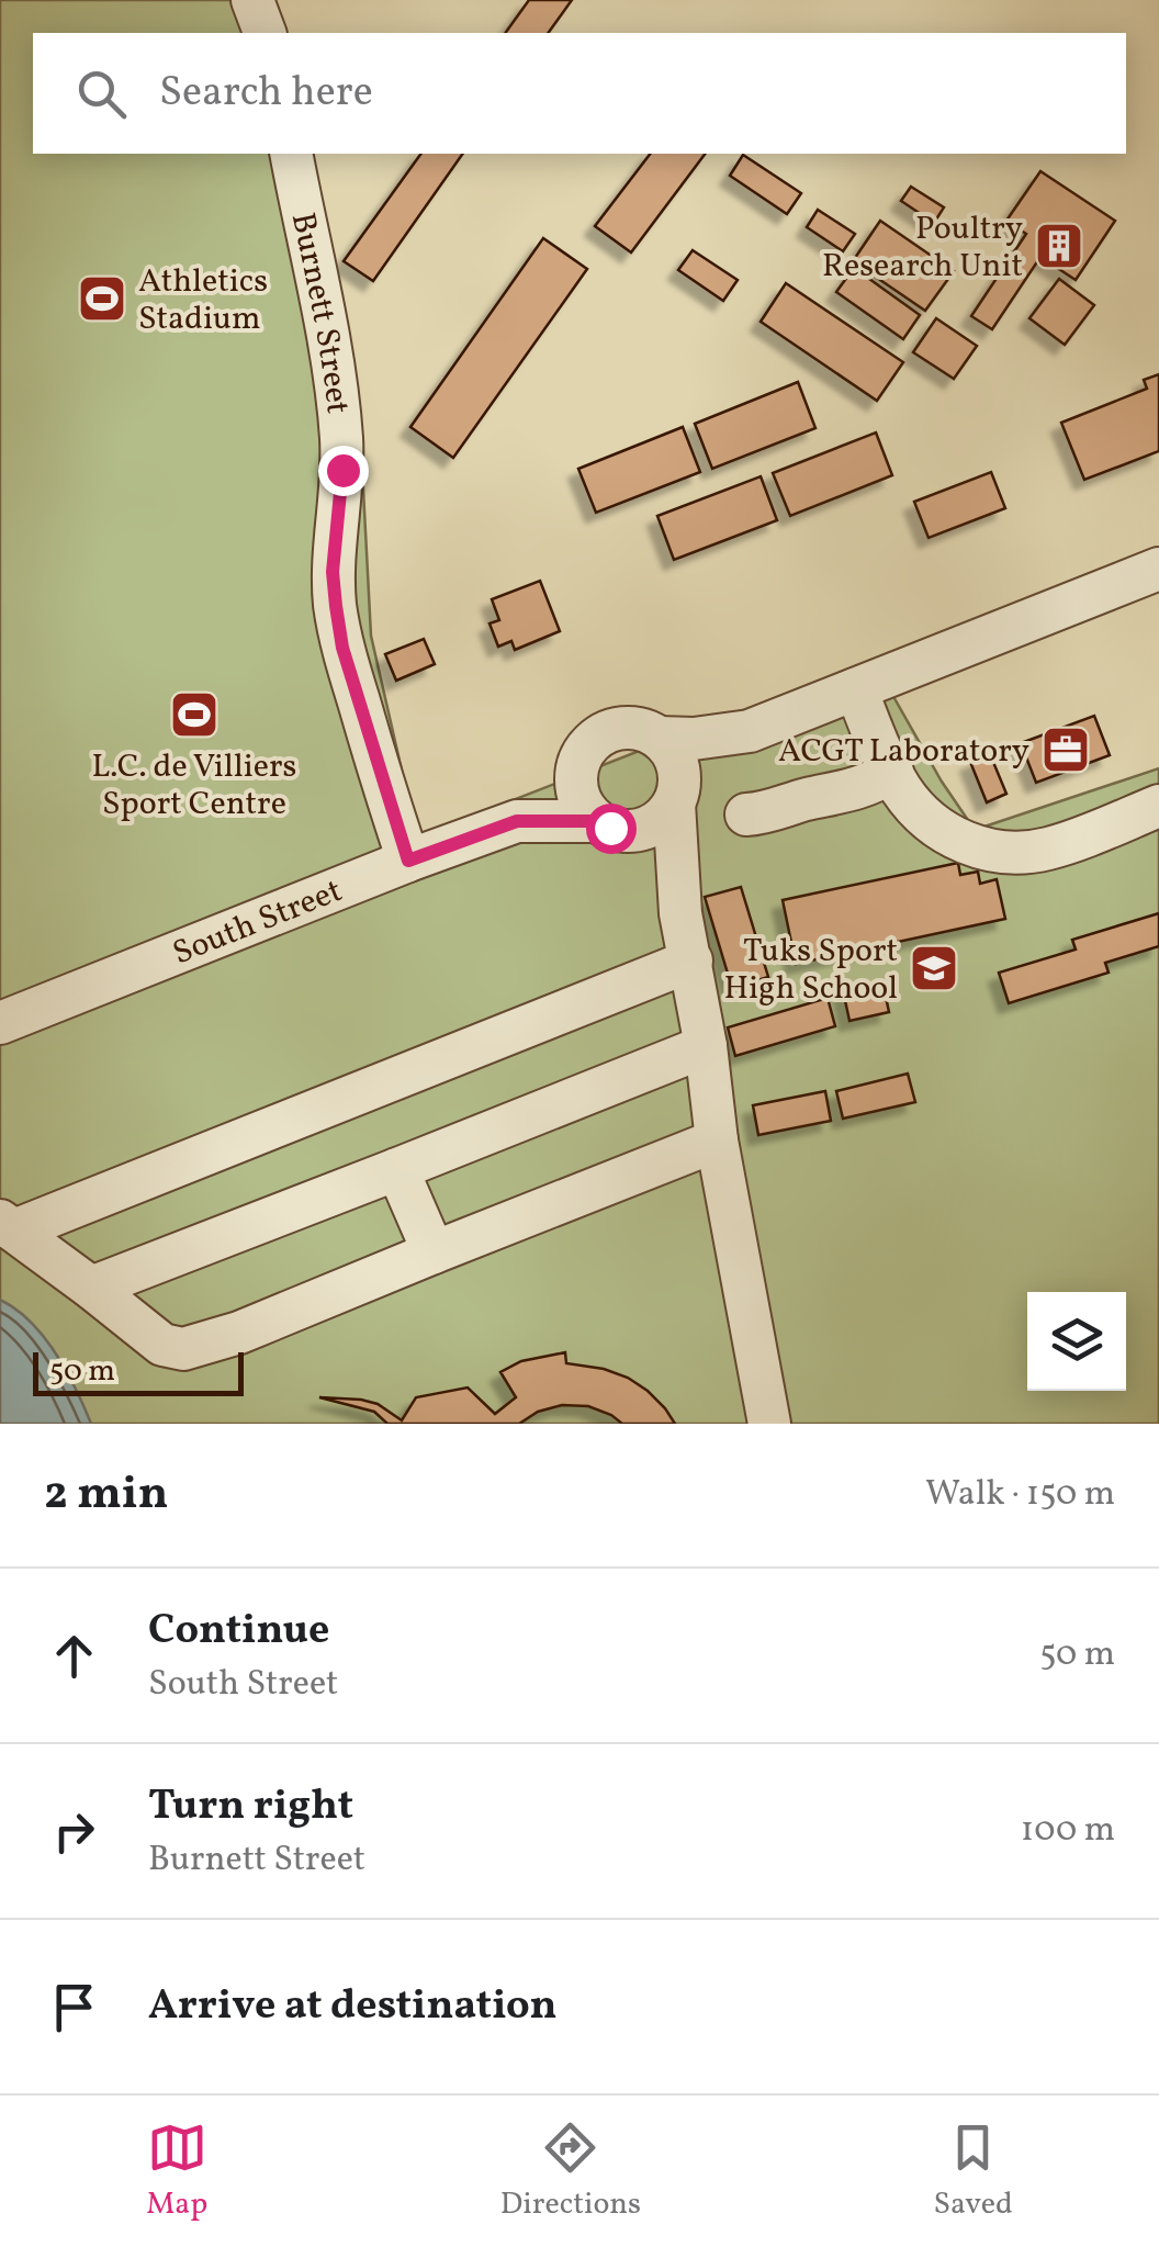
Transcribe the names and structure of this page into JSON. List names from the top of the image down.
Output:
{
  "streets": {
    "street": ["Burnett Street", "South Street"]
  },
  "crossings": [
    ["Burnett Street", "South Street"]
  ],
  "places": {
    "building": ["Poultry Research Unit"],
    "sports": ["Athletics Stadium", "L.C. de Villiers Sport Centre"],
    "office": ["ACGT Laboratory"],
    "school or university": ["Tuks Sport High School"]
  },
  "scale_bar": "50 m",
  "page": {
    "search": "Search here",
    "scale": "50 m",
    "heading": ["2 min", "Walk · 150 m"],
    "list": [
      ["Continue", "South Street", "50 m"],
      ["Turn right", "Burnett Street", "100 m"],
      "Arrive at destination"
    ],
    "nav": ["Map", "Directions", "Saved"]
  }
}
